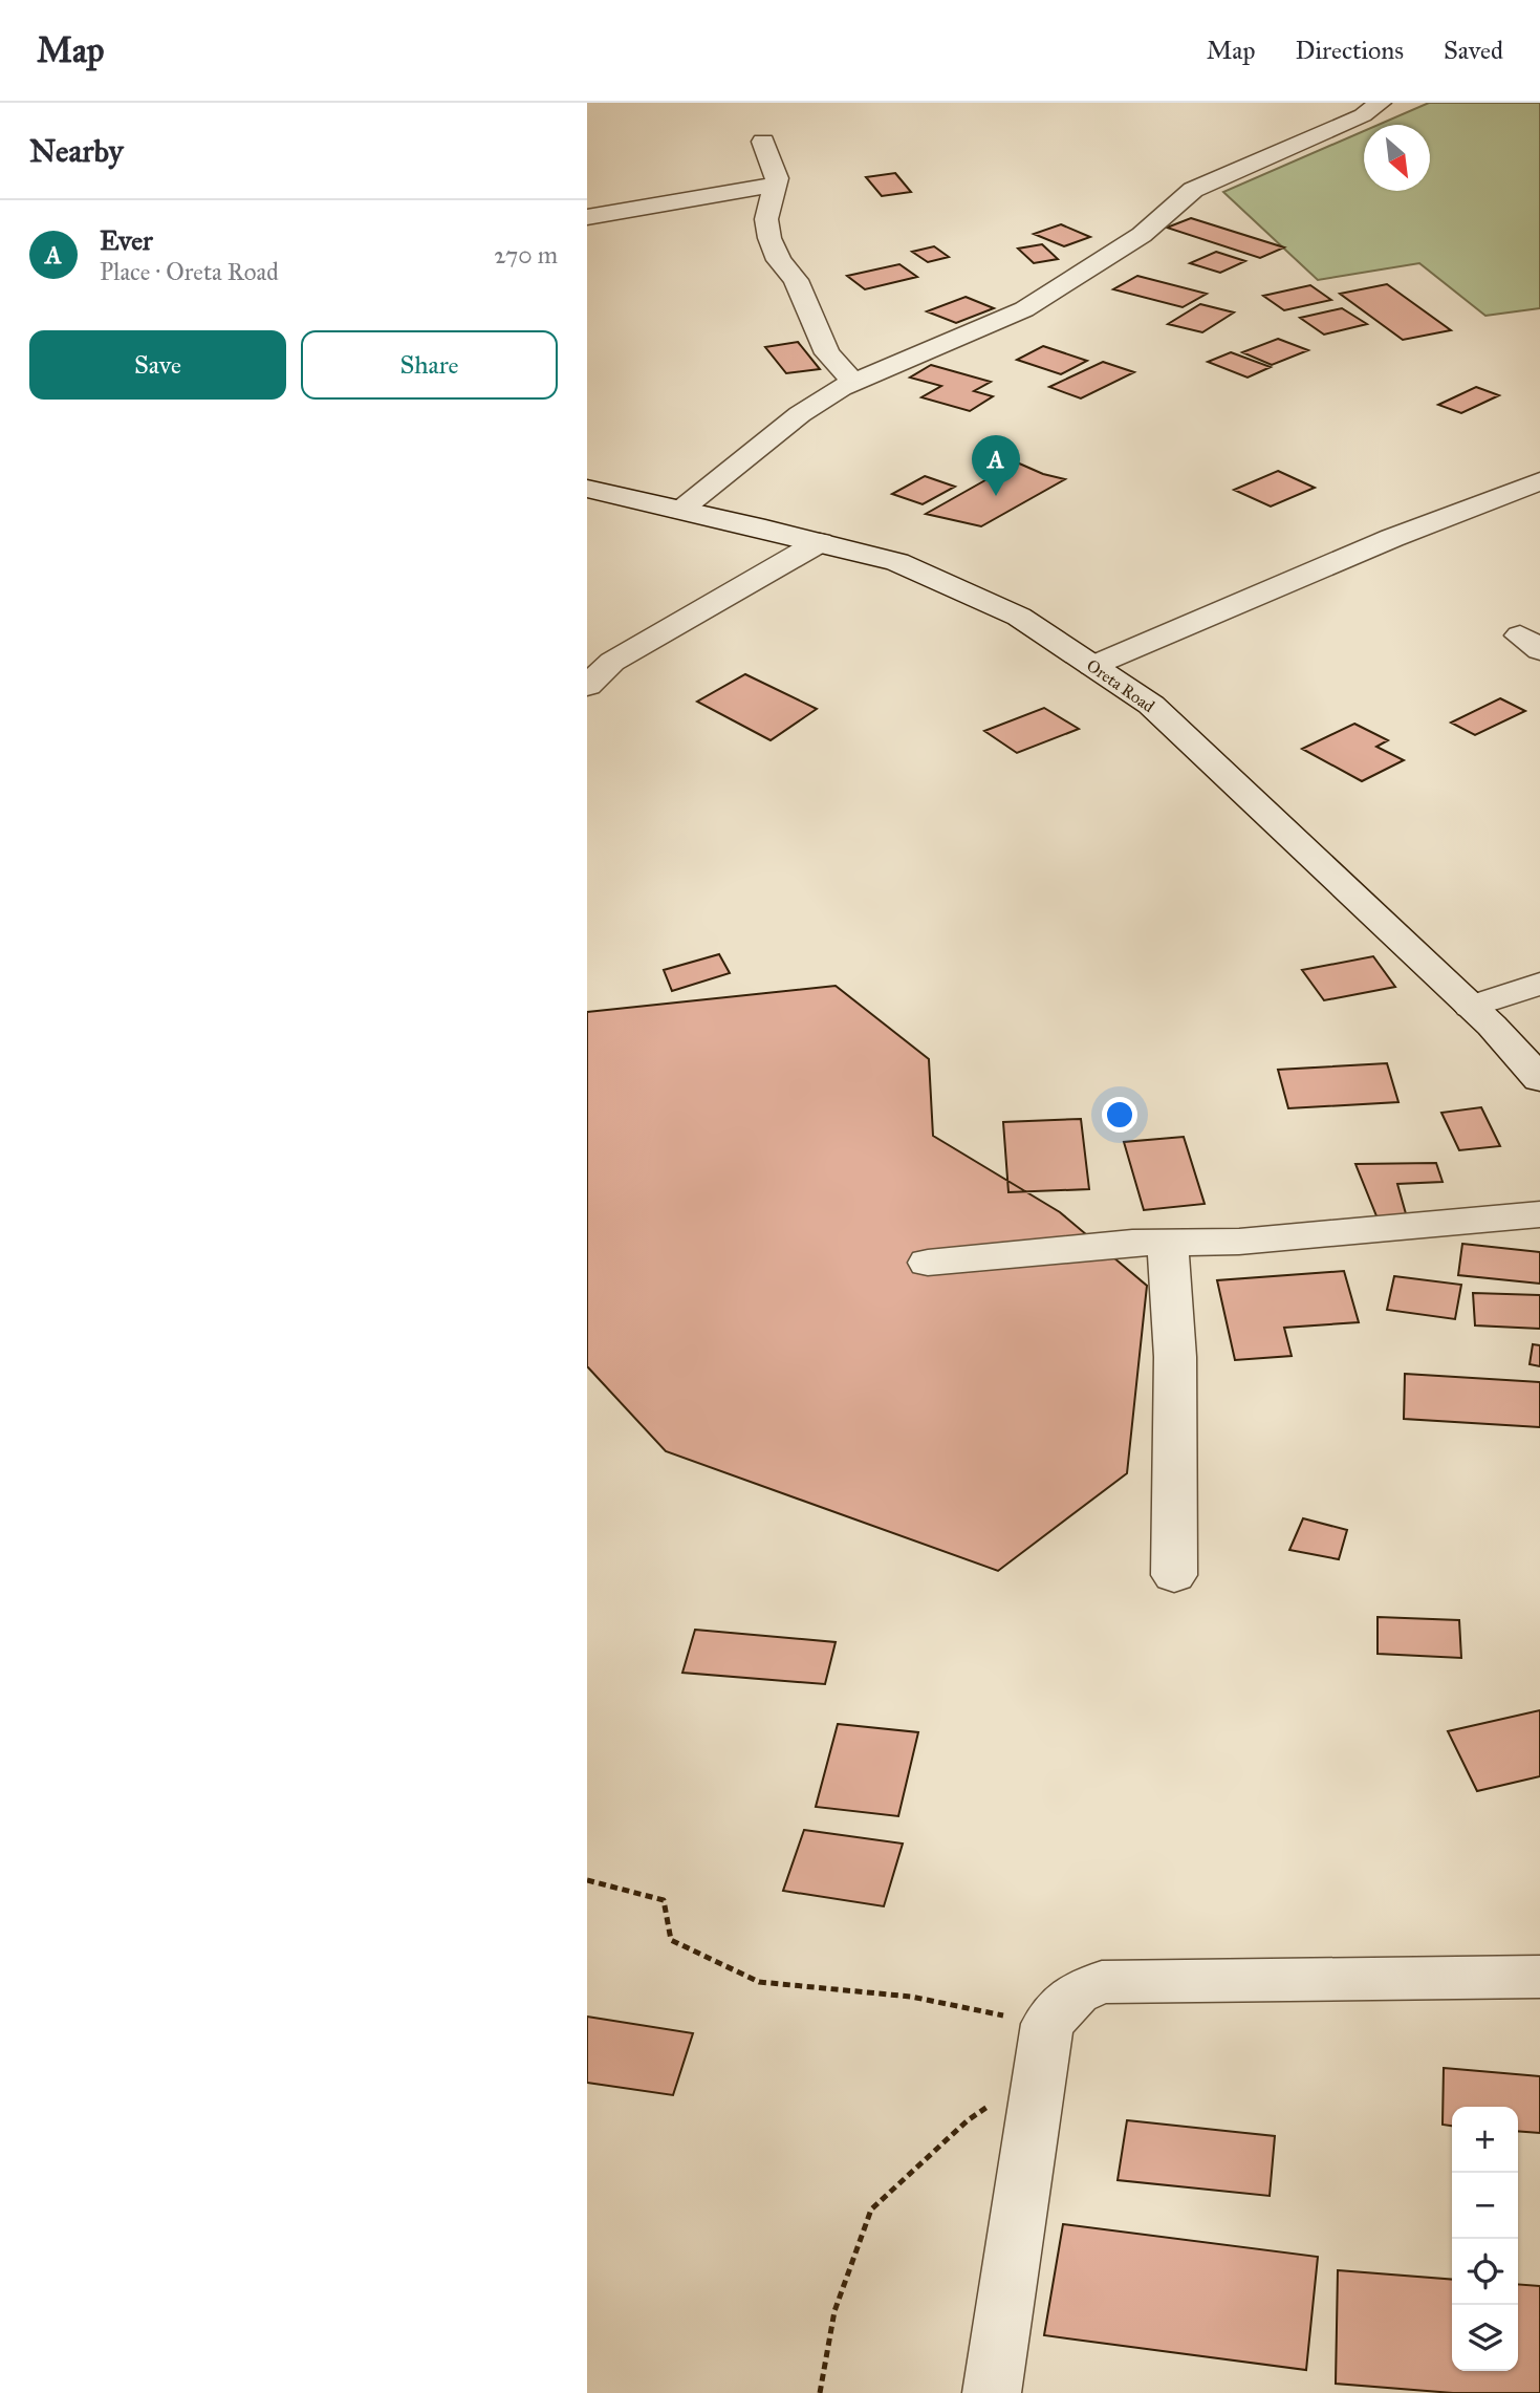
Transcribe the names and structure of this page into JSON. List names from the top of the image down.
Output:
{
  "streets": {
    "street": ["Oreta Road"]
  },
  "north": "bottom right",
  "page": {
    "header": "Map",
    "nav": ["Map", "Directions", "Saved"],
    "heading": "Nearby",
    "list": [
      {
        "mark": "A",
        "name": "Ever",
        "note": "Place · Oreta Road",
        "value": "270 m"
      }
    ],
    "buttons": ["Save", "Share"],
    "pins": "A",
    "map_buttons": ["+", "−"]
  }
}
